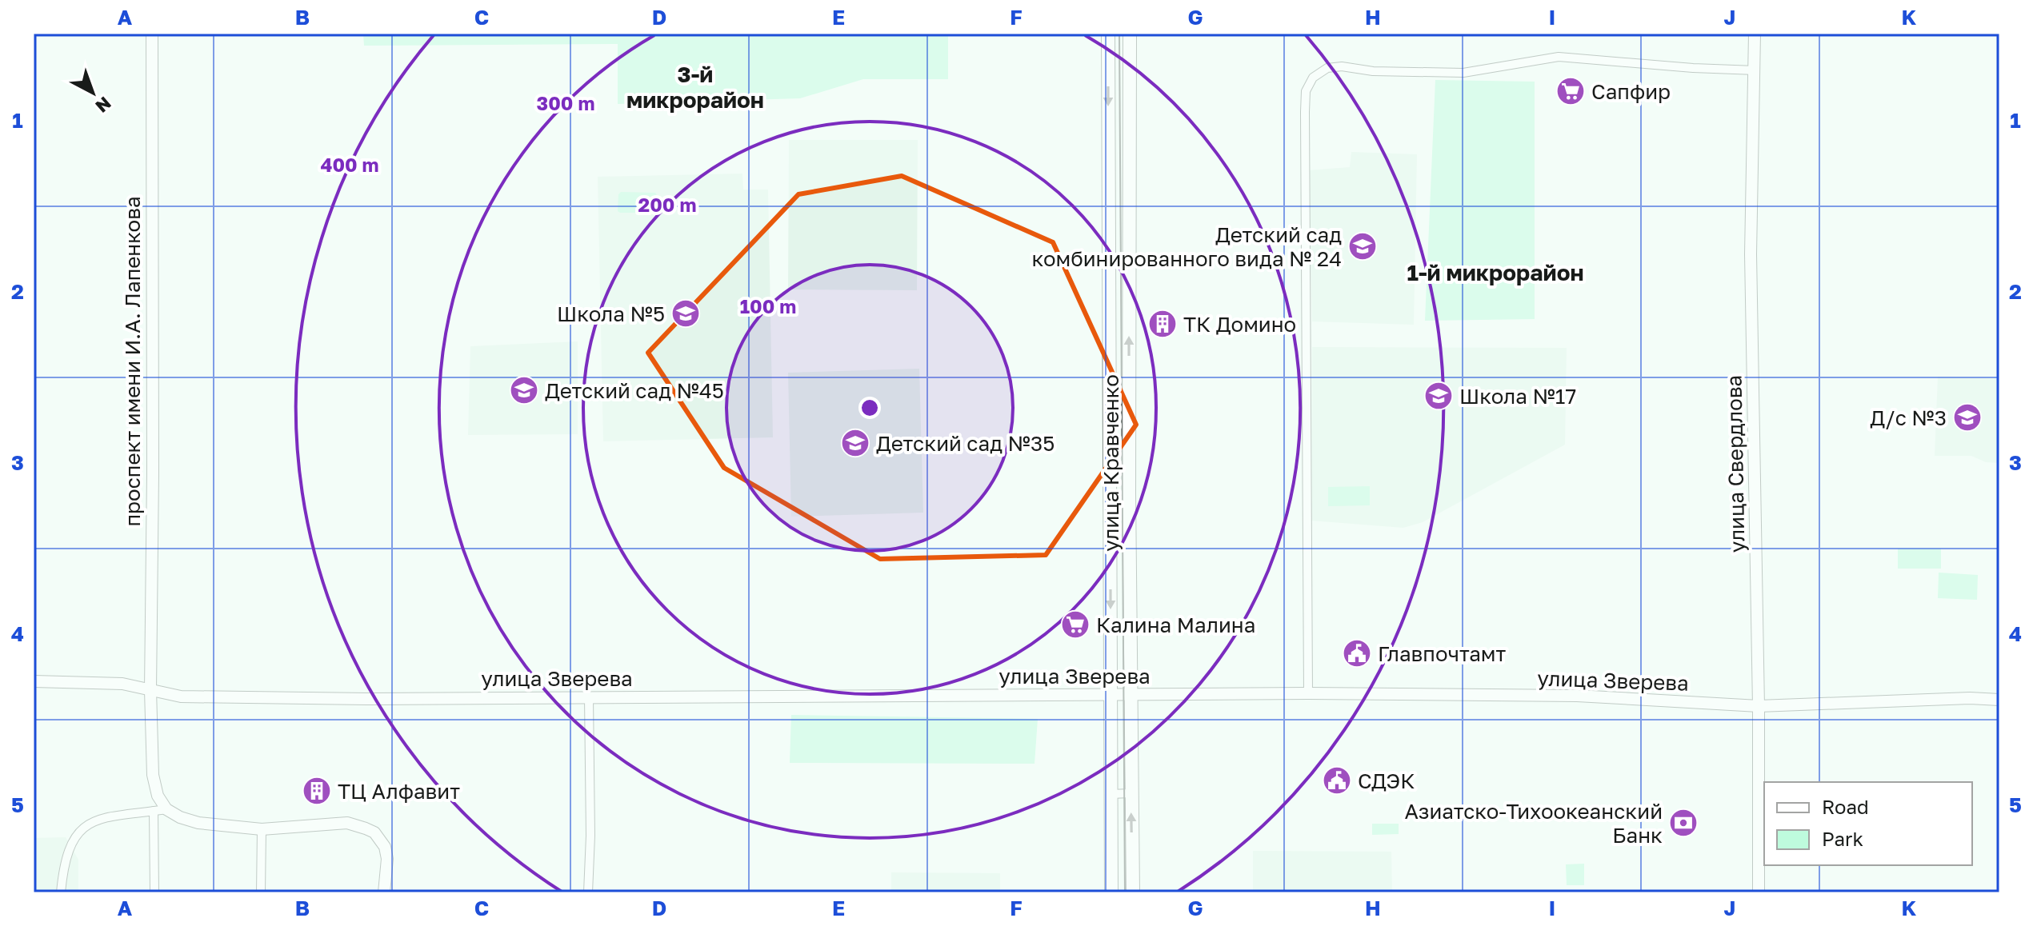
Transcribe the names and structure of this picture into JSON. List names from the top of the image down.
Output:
{
  "streets": {
    "main road": [
      "проспект имени И.А. Лапенкова",
      "улица Кравченко",
      "улица Свердлова",
      "улица Зверева"
    ]
  },
  "crossings": [
    ["проспект имени И.А. Лапенкова", "улица Зверева"],
    ["улица Кравченко", "улица Зверева"],
    ["улица Свердлова", "улица Зверева"]
  ],
  "districts": ["3-й микрорайон", "1-й микрорайон"],
  "places": {
    "supermarket": ["Сапфир", "Калина Малина"],
    "school or university": [
      "Детский сад комбинированного вида № 24",
      "Школа №5",
      "Детский сад №45",
      "Школа №17",
      "Д/с №3",
      "Детский сад №35"
    ],
    "building": ["ТК Домино", "ТЦ Алфавит"],
    "public building": ["Главпочтамт", "СДЭК"],
    "bank": ["Азиатско-Тихоокеанский Банк"]
  },
  "legend": ["Road", "Park"],
  "north": "bottom right",
  "grid": {
    "columns": [
      "A",
      "B",
      "C",
      "D",
      "E",
      "F",
      "G",
      "H",
      "I",
      "J",
      "K"
    ],
    "rows": [
      "1",
      "2",
      "3",
      "4",
      "5"
    ]
  },
  "rings": [
    "300 m",
    "400 m",
    "200 m",
    "100 m"
  ]
}
